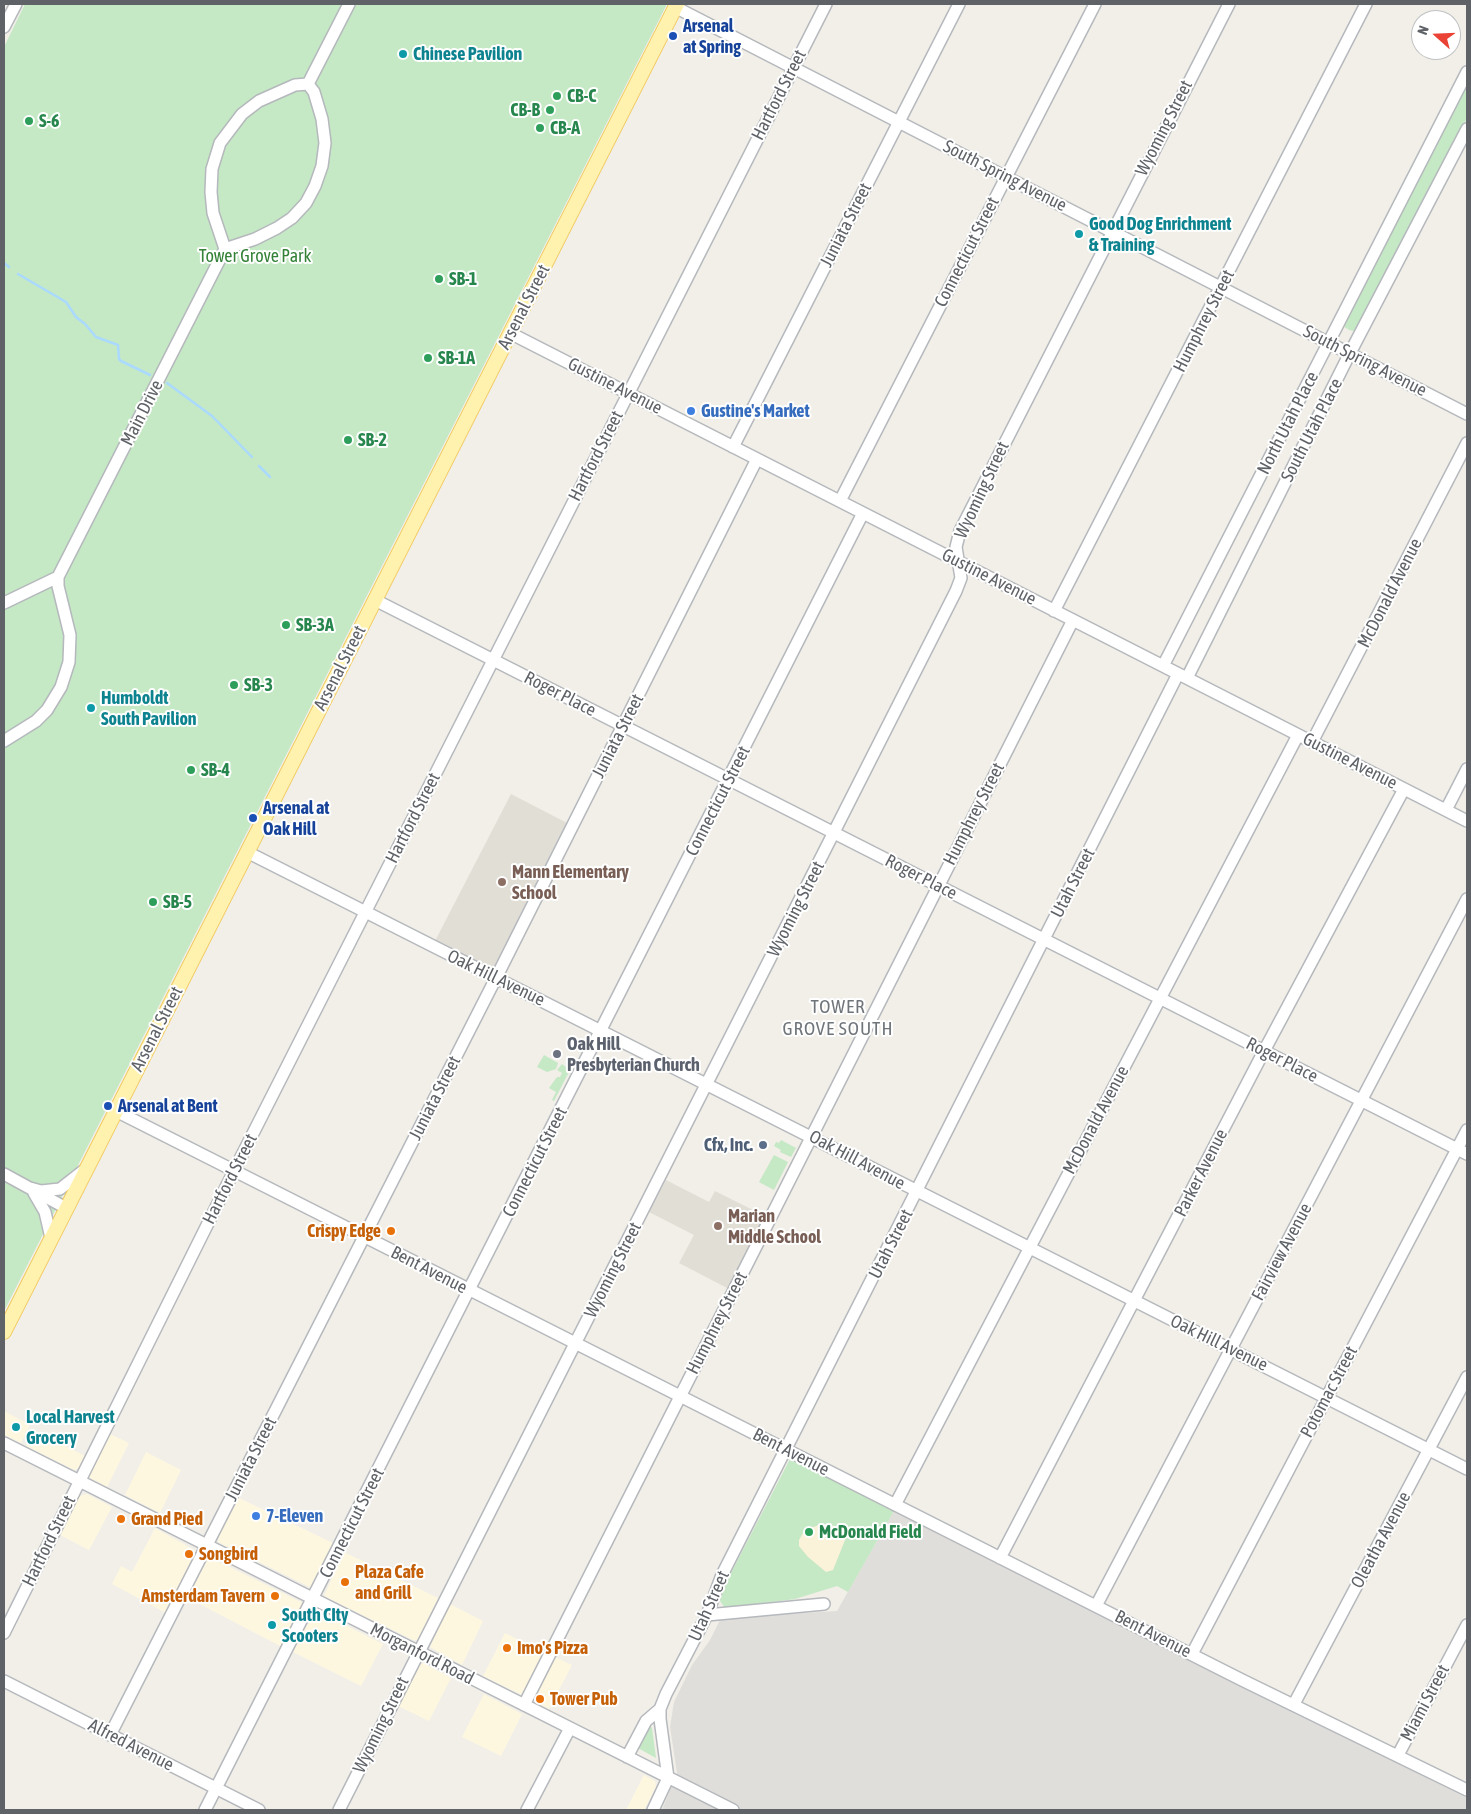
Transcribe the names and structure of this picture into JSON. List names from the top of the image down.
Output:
{
  "streets": {
    "main road": ["Arsenal Street"],
    "street": [
      "Hartford Street",
      "Wyoming Street",
      "South Spring Avenue",
      "Juniata Street",
      "Connecticut Street",
      "Humphrey Street",
      "Gustine Avenue",
      "Main Drive",
      "North Utah Place",
      "South Utah Place",
      "McDonald Avenue",
      "Roger Place",
      "Utah Street",
      "Oak Hill Avenue",
      "Parker Avenue",
      "Fairview Avenue",
      "Bent Avenue",
      "Potomac Street",
      "Oleatha Avenue",
      "Morganford Road",
      "Miami Street",
      "Alfred Avenue"
    ]
  },
  "crossings": [
    ["Hartford Street", "South Spring Avenue"],
    ["Hartford Street", "Gustine Avenue"],
    ["Hartford Street", "Roger Place"],
    ["Hartford Street", "Oak Hill Avenue"],
    ["Hartford Street", "Bent Avenue"],
    ["Hartford Street", "Morganford Road"],
    ["Wyoming Street", "South Spring Avenue"],
    ["Wyoming Street", "Gustine Avenue"],
    ["Wyoming Street", "Roger Place"],
    ["Wyoming Street", "Oak Hill Avenue"],
    ["Wyoming Street", "Bent Avenue"],
    ["Wyoming Street", "Morganford Road"],
    ["South Spring Avenue", "Juniata Street"],
    ["South Spring Avenue", "Connecticut Street"],
    ["South Spring Avenue", "Arsenal Street"],
    ["South Spring Avenue", "Humphrey Street"],
    ["South Spring Avenue", "North Utah Place"],
    ["South Spring Avenue", "South Utah Place"],
    ["Juniata Street", "Gustine Avenue"],
    ["Juniata Street", "Roger Place"],
    ["Juniata Street", "Oak Hill Avenue"],
    ["Juniata Street", "Bent Avenue"],
    ["Juniata Street", "Morganford Road"],
    ["Juniata Street", "Alfred Avenue"],
    ["Connecticut Street", "Gustine Avenue"],
    ["Connecticut Street", "Roger Place"],
    ["Connecticut Street", "Oak Hill Avenue"],
    ["Connecticut Street", "Bent Avenue"],
    ["Connecticut Street", "Morganford Road"],
    ["Connecticut Street", "Alfred Avenue"],
    ["Arsenal Street", "Gustine Avenue"],
    ["Arsenal Street", "Roger Place"],
    ["Arsenal Street", "Oak Hill Avenue"],
    ["Arsenal Street", "Bent Avenue"],
    ["Humphrey Street", "Gustine Avenue"],
    ["Humphrey Street", "Roger Place"],
    ["Humphrey Street", "Oak Hill Avenue"],
    ["Humphrey Street", "Bent Avenue"],
    ["Humphrey Street", "Morganford Road"],
    ["Gustine Avenue", "North Utah Place"],
    ["Gustine Avenue", "South Utah Place"],
    ["Gustine Avenue", "McDonald Avenue"],
    ["Gustine Avenue", "Utah Street"],
    ["Gustine Avenue", "Parker Avenue"],
    ["South Utah Place", "Utah Street"],
    ["McDonald Avenue", "Roger Place"],
    ["McDonald Avenue", "Oak Hill Avenue"],
    ["McDonald Avenue", "Bent Avenue"],
    ["Roger Place", "Utah Street"],
    ["Roger Place", "Parker Avenue"],
    ["Roger Place", "Fairview Avenue"],
    ["Roger Place", "Potomac Street"],
    ["Utah Street", "Oak Hill Avenue"],
    ["Utah Street", "Bent Avenue"],
    ["Utah Street", "Morganford Road"],
    ["Oak Hill Avenue", "Parker Avenue"],
    ["Oak Hill Avenue", "Fairview Avenue"],
    ["Oak Hill Avenue", "Potomac Street"],
    ["Oak Hill Avenue", "Oleatha Avenue"],
    ["Parker Avenue", "Bent Avenue"],
    ["Fairview Avenue", "Bent Avenue"],
    ["Bent Avenue", "Potomac Street"],
    ["Bent Avenue", "Oleatha Avenue"],
    ["Bent Avenue", "Miami Street"]
  ],
  "districts": ["TOWER GROVE SOUTH"],
  "parks": ["Tower Grove Park"],
  "places": [
    "Arsenal at Spring",
    "Chinese Pavilion",
    "CB-C",
    "CB-B",
    "S-6",
    "CB-A",
    "Good Dog Enrichment & Training",
    "SB-1",
    "SB-1A",
    "Gustine's Market",
    "SB-2",
    "SB-3A",
    "SB-3",
    "Humboldt South Pavilion",
    "SB-4",
    "Arsenal at Oak Hill",
    "Mann Elementary School",
    "SB-5",
    "Oak Hill Presbyterian Church",
    "Arsenal at Bent",
    "Cfx, Inc.",
    "Marian Middle School",
    "Crispy Edge",
    "Local Harvest Grocery",
    "7-Eleven",
    "Grand Pied",
    "McDonald Field",
    "Songbird",
    "Plaza Cafe and Grill",
    "Amsterdam Tavern",
    "South CIty Scooters",
    "Imo's Pizza",
    "Tower Pub"
  ],
  "north": "left"
}
